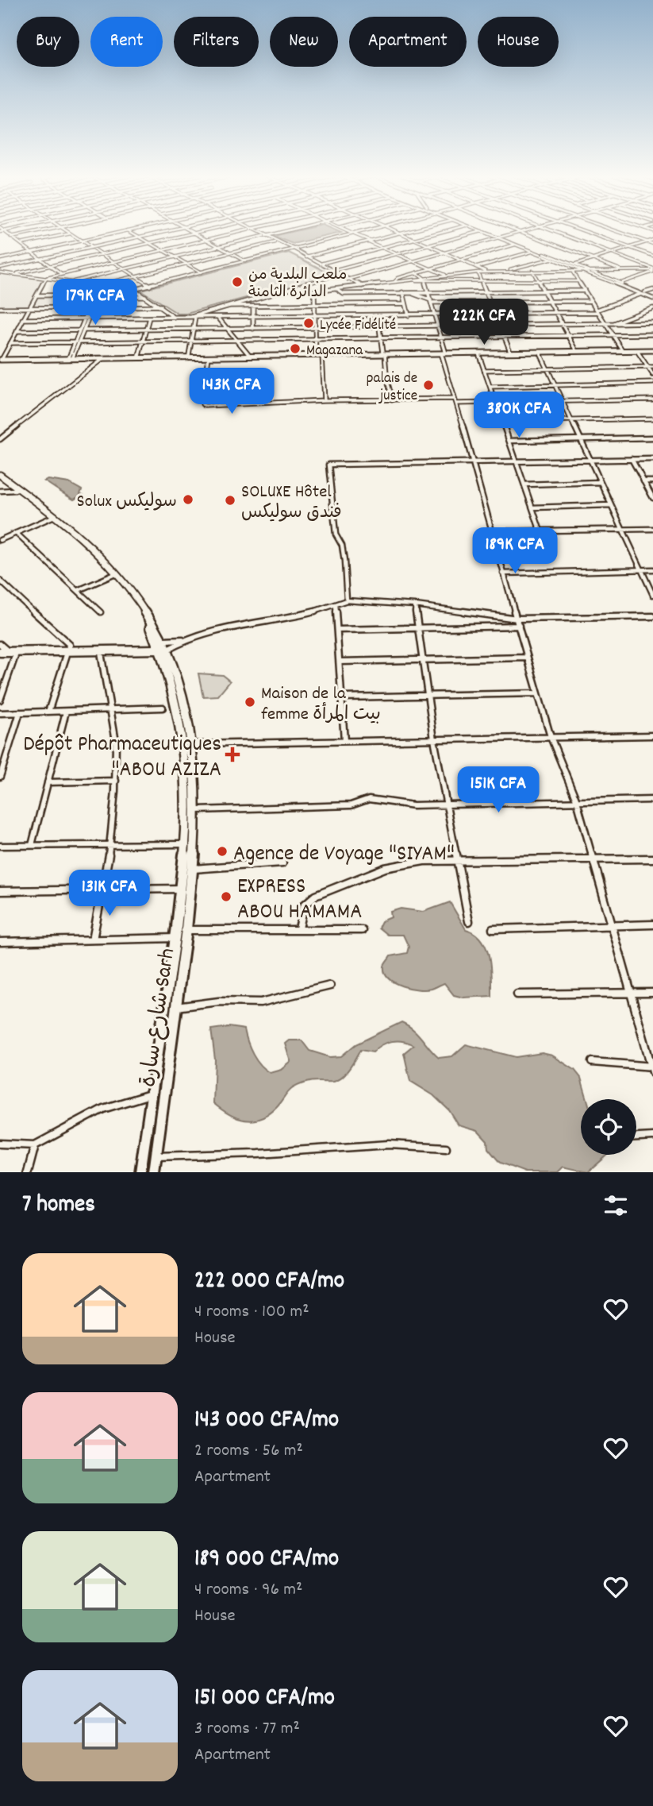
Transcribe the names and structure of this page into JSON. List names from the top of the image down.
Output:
{
  "streets": {
    "highway": ["شارع سارة Sarh"]
  },
  "places": {
    "other": [
      "ملعب البلدية من الدائرة الثامنة",
      "Lycée Fidélité",
      "Magazana",
      "palais de justice",
      "Solux سوليكس",
      "SOLUXE Hôtel فندق سوليكس",
      "Maison de la femme بيت المرأة",
      "Agence de Voyage \"SIYAM\"",
      "EXPRESS ABOU HAMAMA"
    ],
    "health": ["Dépôt Pharmaceutiques \"ABOU AZIZA"]
  },
  "page": {
    "chip": [
      "Buy",
      "Rent",
      "Filters",
      "New",
      "Apartment",
      "House"
    ],
    "price": [
      "179K CFA",
      "222K CFA",
      "143K CFA",
      "380K CFA",
      "189K CFA",
      "151K CFA",
      "131K CFA"
    ],
    "heading": "7 homes",
    "list": [
      {
        "name": "222 000 CFA/mo",
        "note": "4 rooms · 100 m² · House"
      },
      {
        "name": "143 000 CFA/mo",
        "note": "2 rooms · 56 m² · Apartment"
      },
      {
        "name": "189 000 CFA/mo",
        "note": "4 rooms · 96 m² · House"
      },
      {
        "name": "151 000 CFA/mo",
        "note": "3 rooms · 77 m² · Apartment"
      }
    ]
  }
}
